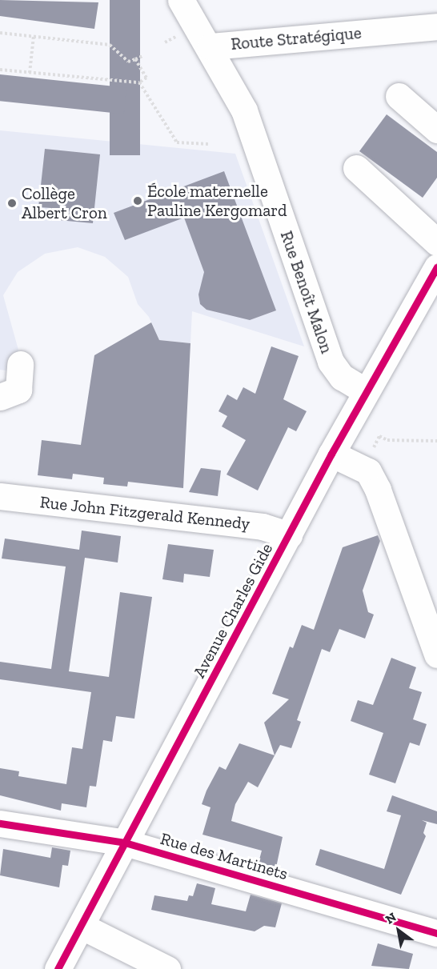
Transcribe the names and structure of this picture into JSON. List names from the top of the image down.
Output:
{
  "streets": {
    "street": [
      "Route Stratégique",
      "Rue Benoît Malon",
      "Rue John Fitzgerald Kennedy",
      "Avenue Charles Gide",
      "Rue des Martinets"
    ]
  },
  "crossings": [
    ["Route Stratégique", "Rue Benoît Malon"],
    ["Rue Benoît Malon", "Avenue Charles Gide"],
    ["Rue John Fitzgerald Kennedy", "Avenue Charles Gide"],
    ["Avenue Charles Gide", "Rue des Martinets"]
  ],
  "places": ["École maternelle Pauline Kergomard", "Collège Albert Cron"],
  "north": "top left"
}
